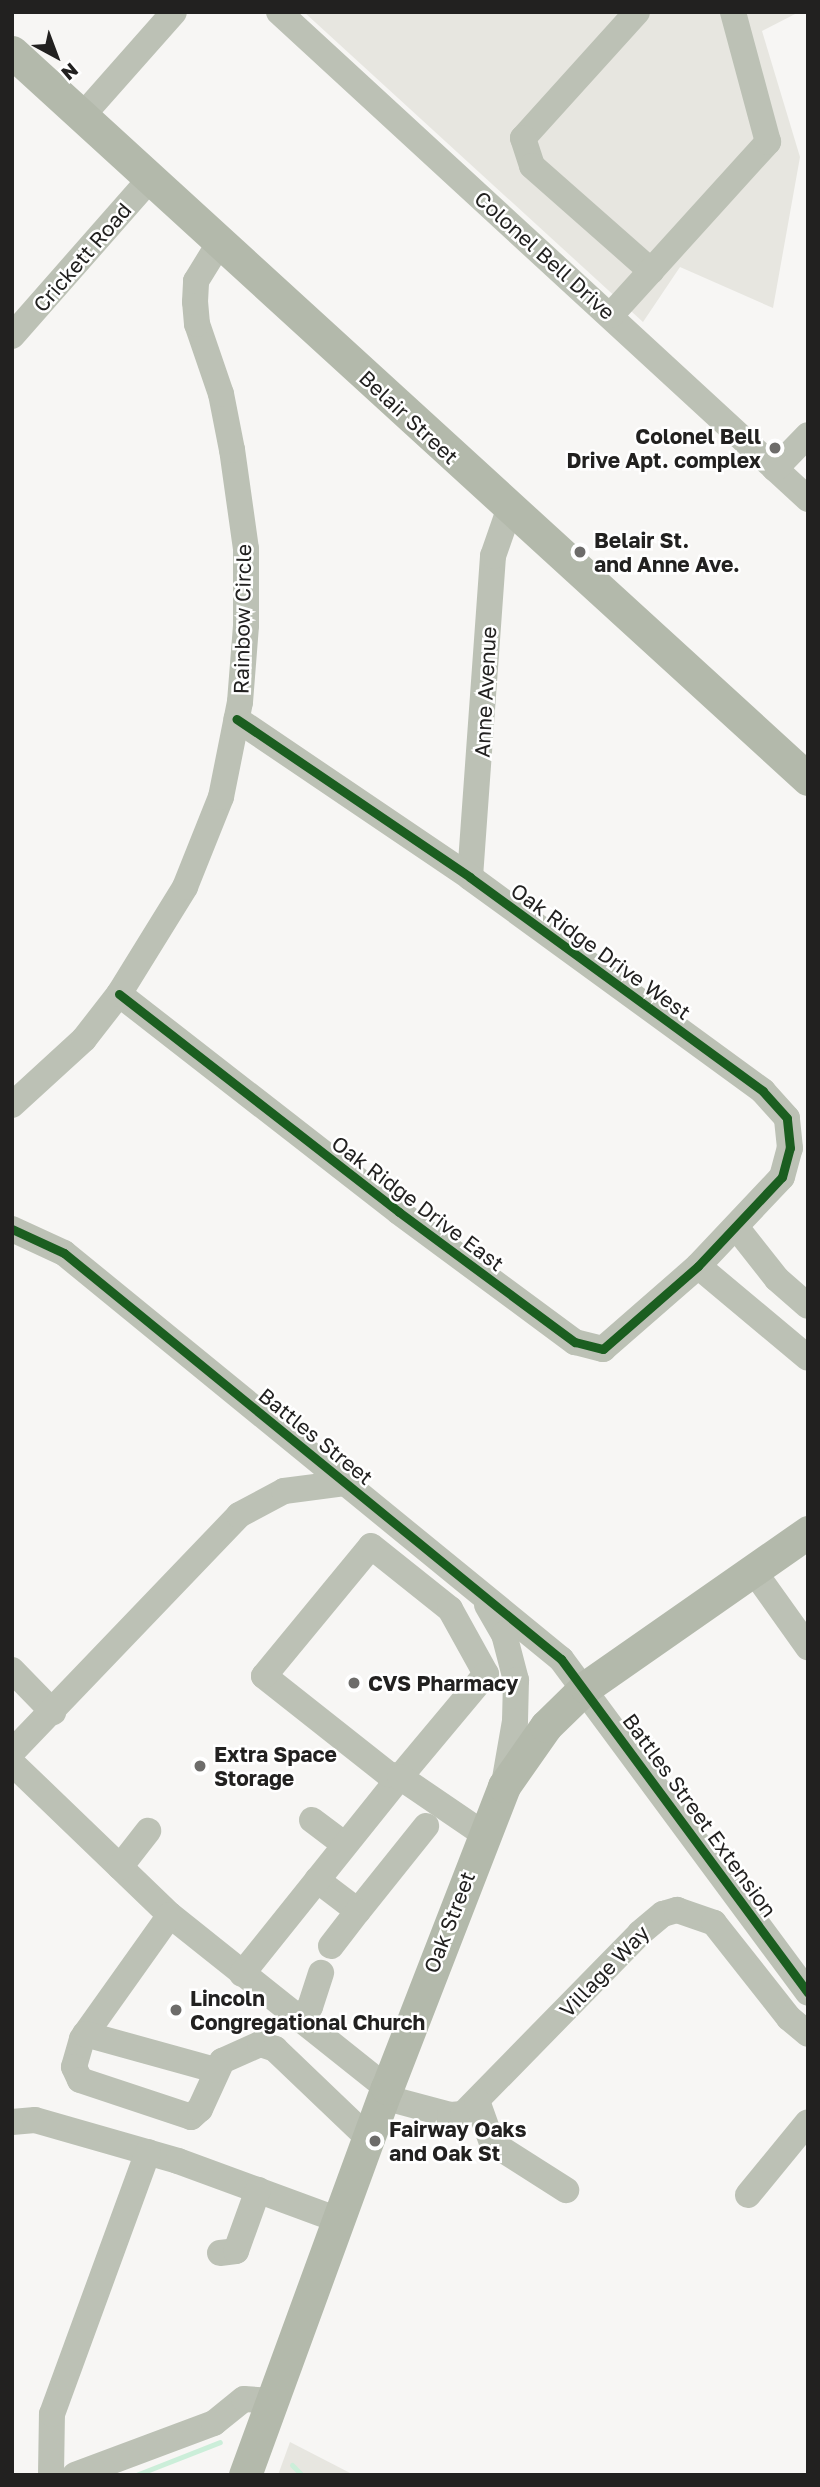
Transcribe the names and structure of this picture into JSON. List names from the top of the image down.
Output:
{
  "streets": {
    "main road": ["Belair Street", "Oak Street"],
    "street": [
      "Colonel Bell Drive",
      "Crickett Road",
      "Rainbow Circle",
      "Anne Avenue",
      "Oak Ridge Drive West",
      "Oak Ridge Drive East",
      "Battles Street",
      "Battles Street Extension",
      "Village Way"
    ]
  },
  "crossings": [
    ["Crickett Road", "Belair Street"],
    ["Belair Street", "Rainbow Circle"],
    ["Belair Street", "Anne Avenue"],
    ["Rainbow Circle", "Oak Ridge Drive West"],
    ["Rainbow Circle", "Oak Ridge Drive East"],
    ["Anne Avenue", "Oak Ridge Drive West"],
    ["Oak Ridge Drive West", "Oak Ridge Drive East"],
    ["Battles Street", "Battles Street Extension"],
    ["Battles Street", "Oak Street"],
    ["Battles Street Extension", "Oak Street"],
    ["Oak Street", "Village Way"]
  ],
  "places": [
    "Colonel Bell Drive Apt. complex",
    "Belair St. and Anne Ave.",
    "CVS Pharmacy",
    "Extra Space Storage",
    "Lincoln Congregational Church",
    "Fairway Oaks and Oak St"
  ],
  "north": "bottom right"
}
